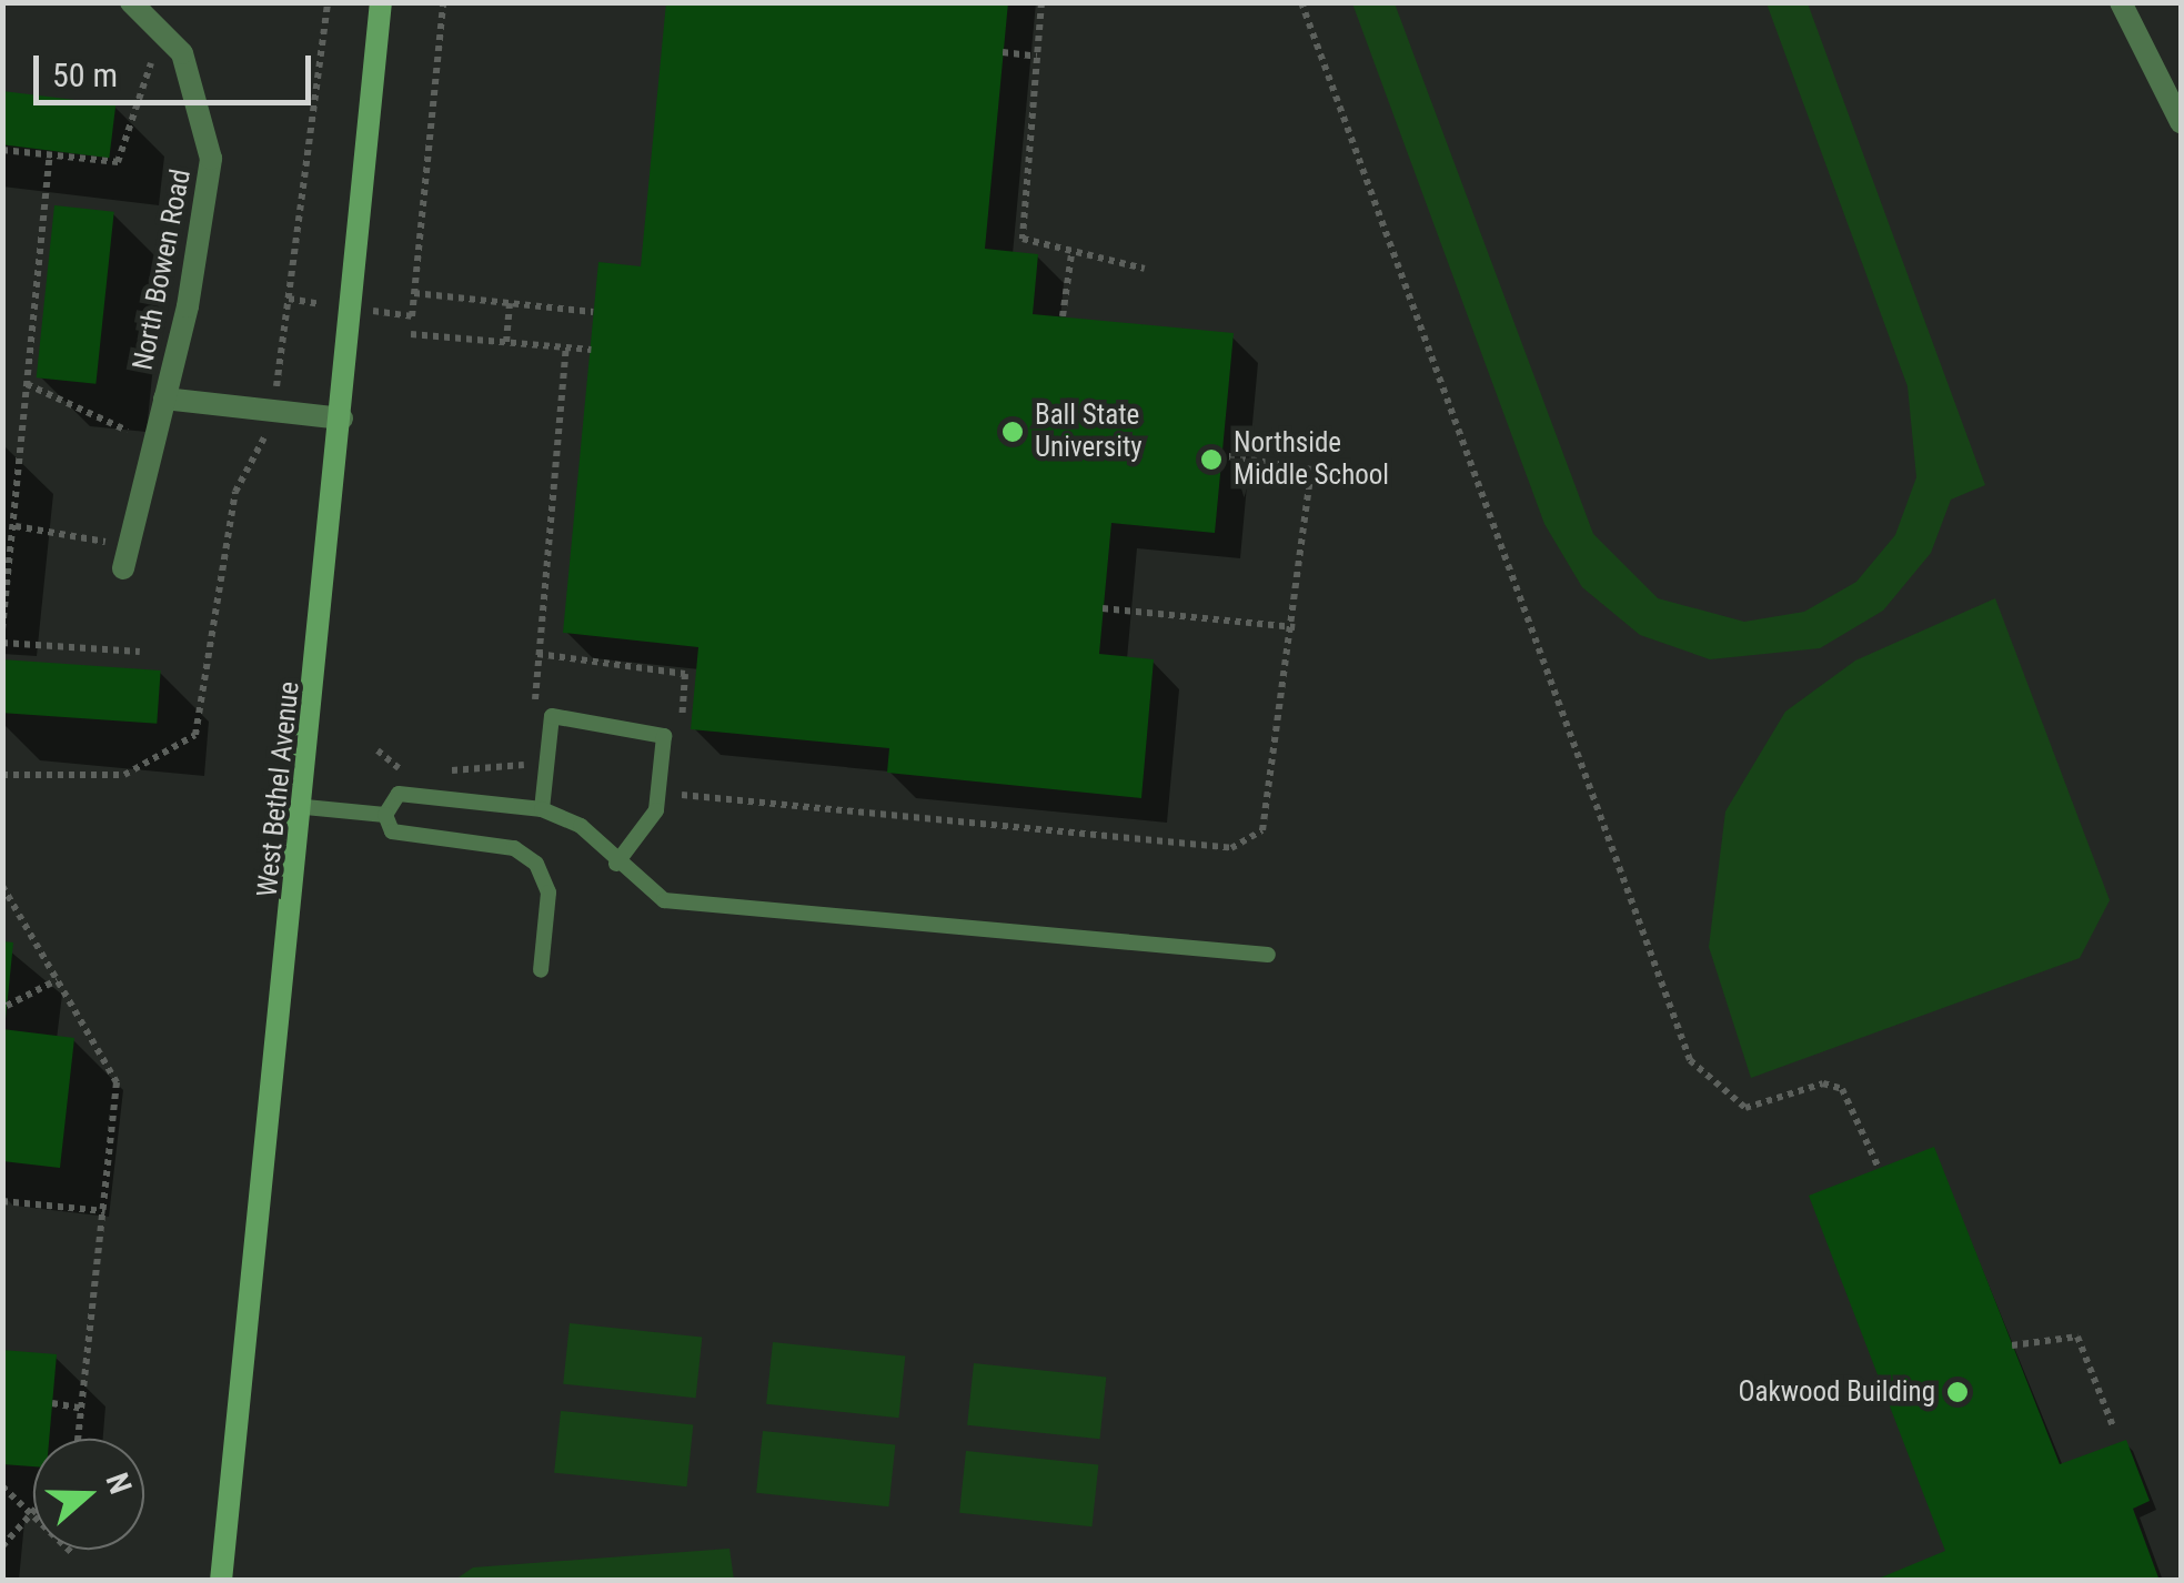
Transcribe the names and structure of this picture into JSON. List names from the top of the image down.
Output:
{
  "streets": {
    "main road": ["West Bethel Avenue"],
    "street": ["North Bowen Road"]
  },
  "places": ["Ball State University", "Northside Middle School", "Oakwood Building"],
  "scale_bar": "50 m",
  "north": "right"
}
